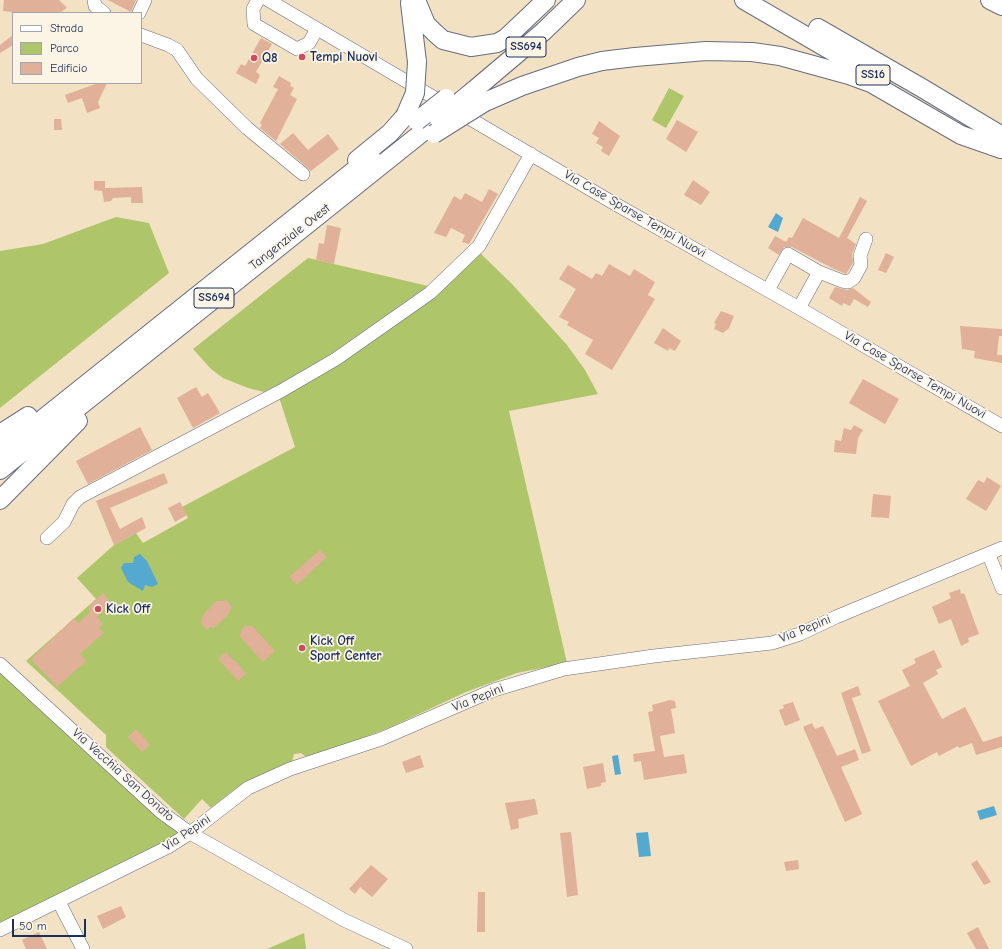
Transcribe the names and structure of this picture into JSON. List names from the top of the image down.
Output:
{
  "streets": {
    "highway": ["SS694", "SS16", "Tangenziale Ovest"],
    "street": ["Via Case Sparse Tempi Nuovi", "Via Pepini", "Via Vecchia San Donato"]
  },
  "crossings": [
    ["Via Pepini", "Via Vecchia San Donato"]
  ],
  "places": [
    "Tempi Nuovi",
    "Q8",
    "Kick Off",
    "Kick Off Sport Center"
  ],
  "legend": ["Strada", "Parco", "Edificio"],
  "scale_bar": "50 m"
}
